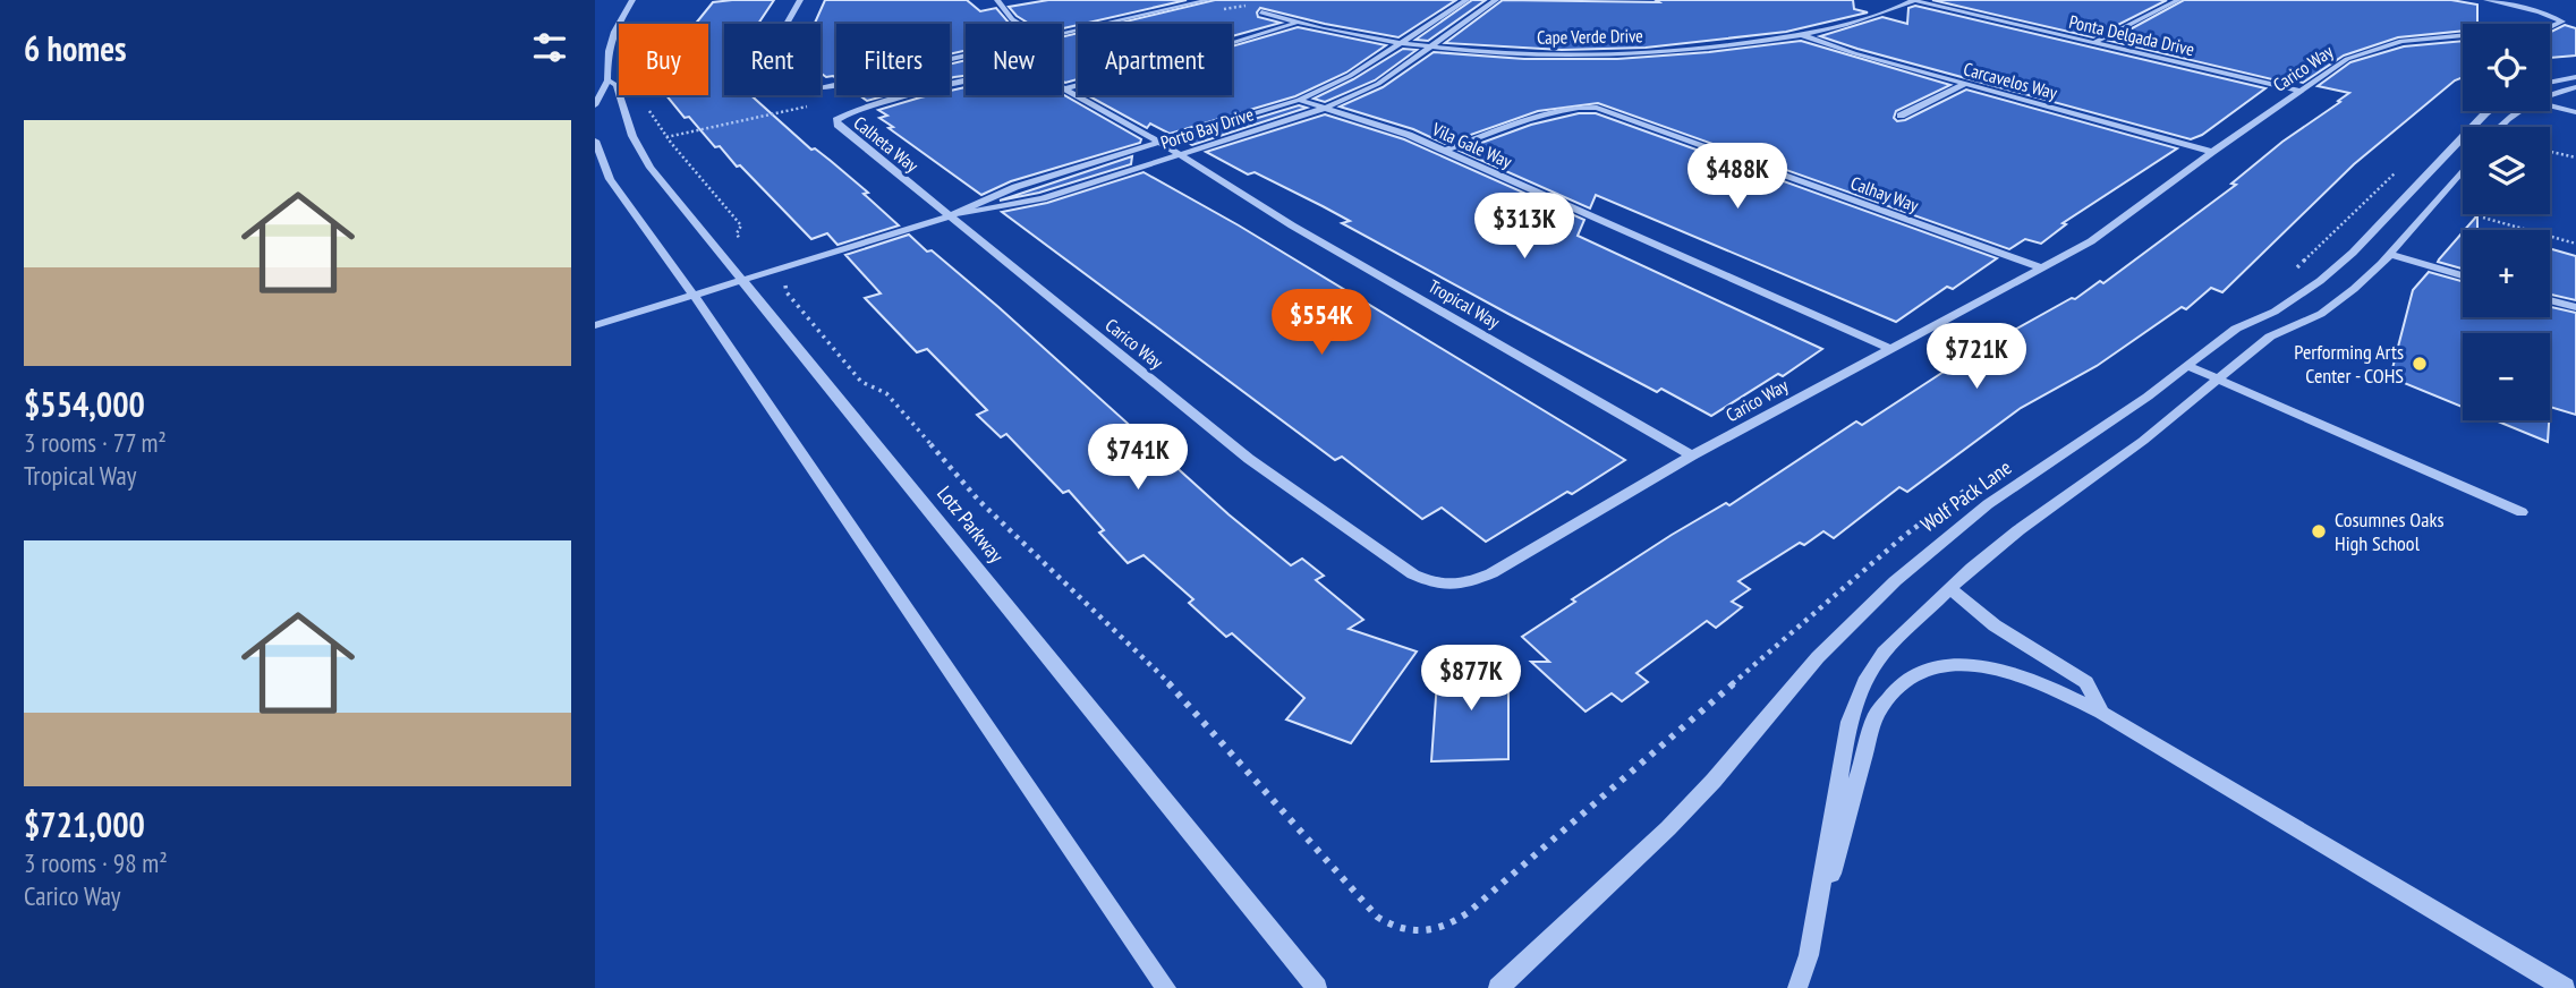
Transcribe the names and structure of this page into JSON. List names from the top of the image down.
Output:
{
  "streets": {
    "street": [
      "Ponta Delgada Drive",
      "Cape Verde Drive",
      "Carico Way",
      "Carcavelos Way",
      "Porto Bay Drive",
      "Calheta Way",
      "Vila Gale Way",
      "Calhay Way",
      "Tropical Way",
      "Wolf Pack Lane",
      "Lotz Parkway"
    ]
  },
  "crossings": [
    ["Ponta Delgada Drive", "Cape Verde Drive"],
    ["Ponta Delgada Drive", "Carico Way"],
    ["Cape Verde Drive", "Carcavelos Way"],
    ["Cape Verde Drive", "Porto Bay Drive"],
    ["Carico Way", "Carcavelos Way"],
    ["Carico Way", "Porto Bay Drive"],
    ["Carico Way", "Calheta Way"],
    ["Carico Way", "Vila Gale Way"],
    ["Carico Way", "Calhay Way"],
    ["Carico Way", "Tropical Way"],
    ["Porto Bay Drive", "Calheta Way"],
    ["Porto Bay Drive", "Vila Gale Way"],
    ["Porto Bay Drive", "Tropical Way"],
    ["Porto Bay Drive", "Lotz Parkway"],
    ["Calheta Way", "Tropical Way"],
    ["Vila Gale Way", "Calhay Way"]
  ],
  "places": ["Performing Arts Center - COHS", "Cosumnes Oaks High School"],
  "page": {
    "heading": "6 homes",
    "map_buttons": ["+", "−"],
    "chip": [
      "Buy",
      "Rent",
      "Filters",
      "New",
      "Apartment"
    ],
    "list": [
      {
        "name": "$554,000",
        "note": "3 rooms · 77 m² · Tropical Way"
      },
      {
        "name": "$721,000",
        "note": "3 rooms · 98 m² · Carico Way"
      }
    ],
    "price": [
      "$488K",
      "$313K",
      "$554K",
      "$721K",
      "$741K",
      "$877K"
    ]
  }
}
